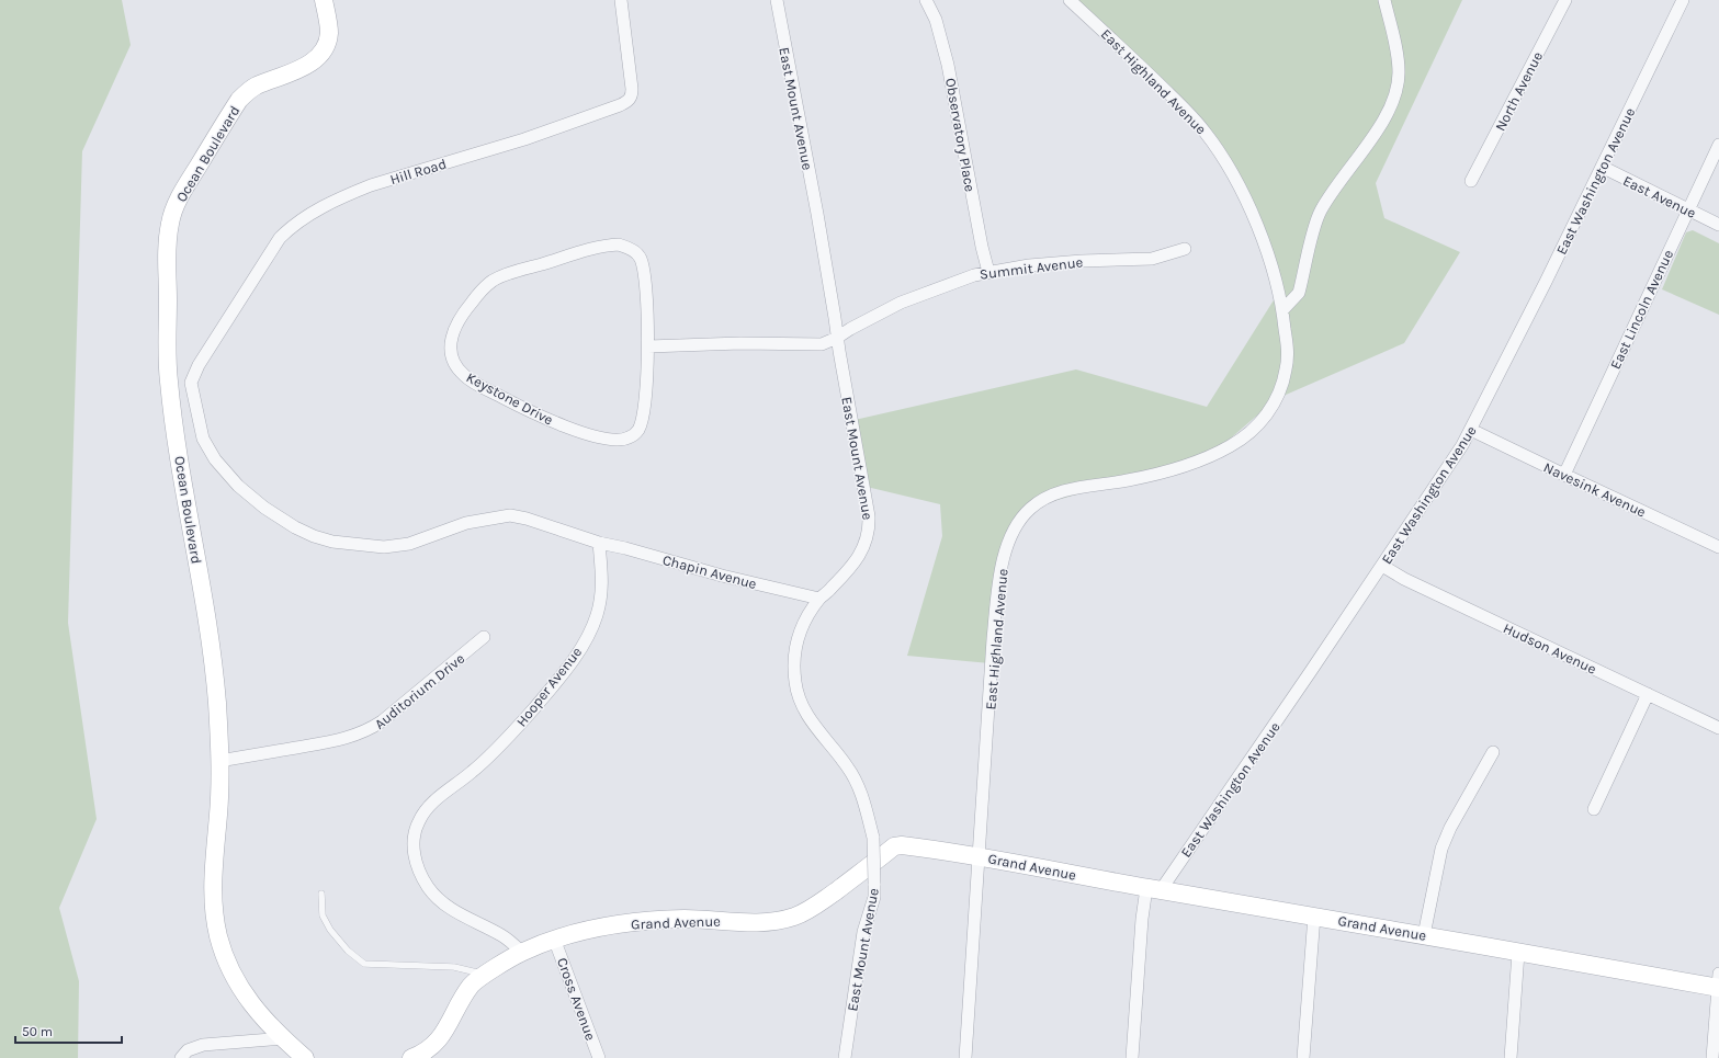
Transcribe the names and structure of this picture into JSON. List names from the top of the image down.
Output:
{
  "streets": {
    "street": [
      "East Highland Avenue",
      "North Avenue",
      "East Mount Avenue",
      "Observatory Place",
      "Ocean Boulevard",
      "Hill Road",
      "East Washington Avenue",
      "East Avenue",
      "Summit Avenue",
      "East Lincoln Avenue",
      "Keystone Drive",
      "Navesink Avenue",
      "Chapin Avenue",
      "Hudson Avenue",
      "Hooper Avenue",
      "Auditorium Drive",
      "Grand Avenue",
      "Cross Avenue"
    ]
  },
  "crossings": [
    ["East Highland Avenue", "Grand Avenue"],
    ["East Mount Avenue", "Summit Avenue"],
    ["East Mount Avenue", "Chapin Avenue"],
    ["Observatory Place", "Summit Avenue"],
    ["Ocean Boulevard", "Auditorium Drive"],
    ["Hill Road", "Chapin Avenue"],
    ["Hill Road", "Hooper Avenue"],
    ["East Washington Avenue", "East Avenue"],
    ["East Washington Avenue", "Navesink Avenue"],
    ["East Washington Avenue", "Hudson Avenue"],
    ["East Washington Avenue", "Grand Avenue"],
    ["East Avenue", "East Lincoln Avenue"],
    ["East Lincoln Avenue", "Navesink Avenue"],
    ["Chapin Avenue", "Hooper Avenue"],
    ["Hooper Avenue", "Grand Avenue"],
    ["Grand Avenue", "Cross Avenue"]
  ],
  "scale_bar": "50 m"
}
